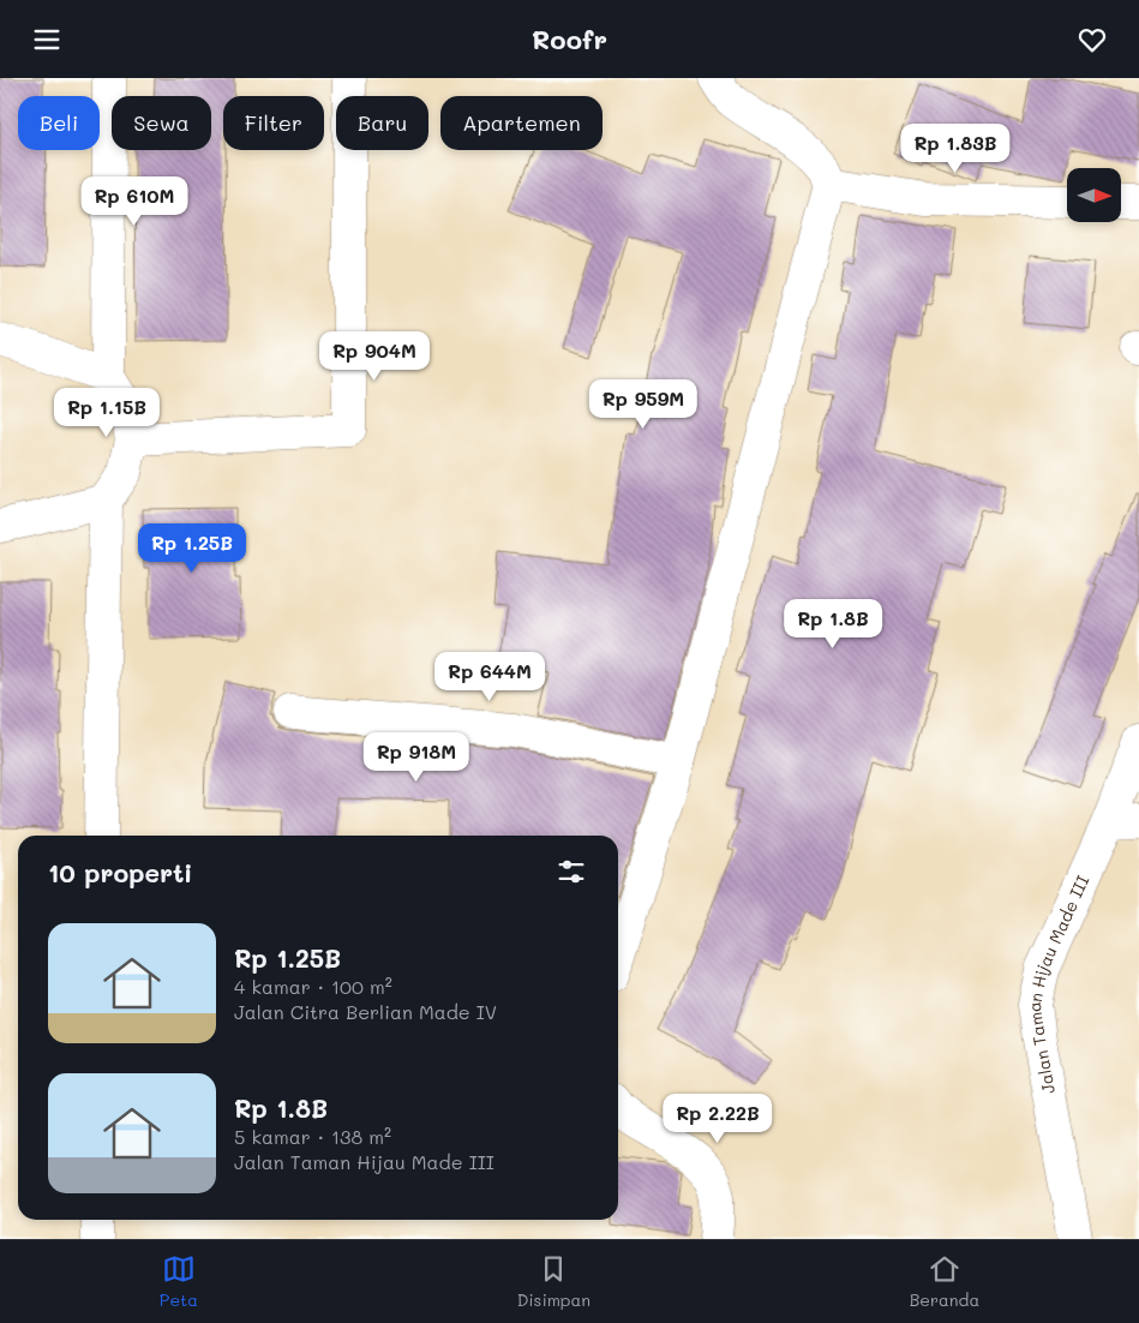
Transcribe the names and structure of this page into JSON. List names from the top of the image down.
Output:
{
  "streets": {
    "street": ["Jalan Taman Hijau Made III"]
  },
  "north": "right",
  "page": {
    "header": "Roofr",
    "chip": [
      "Beli",
      "Sewa",
      "Filter",
      "Baru",
      "Apartemen"
    ],
    "price": [
      "Rp 1.83B",
      "Rp 610M",
      "Rp 904M",
      "Rp 959M",
      "Rp 1.15B",
      "Rp 1.25B",
      "Rp 1.8B",
      "Rp 644M",
      "Rp 918M",
      "Rp 2.22B"
    ],
    "heading": "10 properti",
    "list": [
      {
        "name": "Rp 1.25B",
        "note": "4 kamar · 100 m² · Jalan Citra Berlian Made IV"
      },
      {
        "name": "Rp 1.8B",
        "note": "5 kamar · 138 m² · Jalan Taman Hijau Made III"
      }
    ],
    "tabs": ["Peta", "Disimpan", "Beranda"]
  }
}
